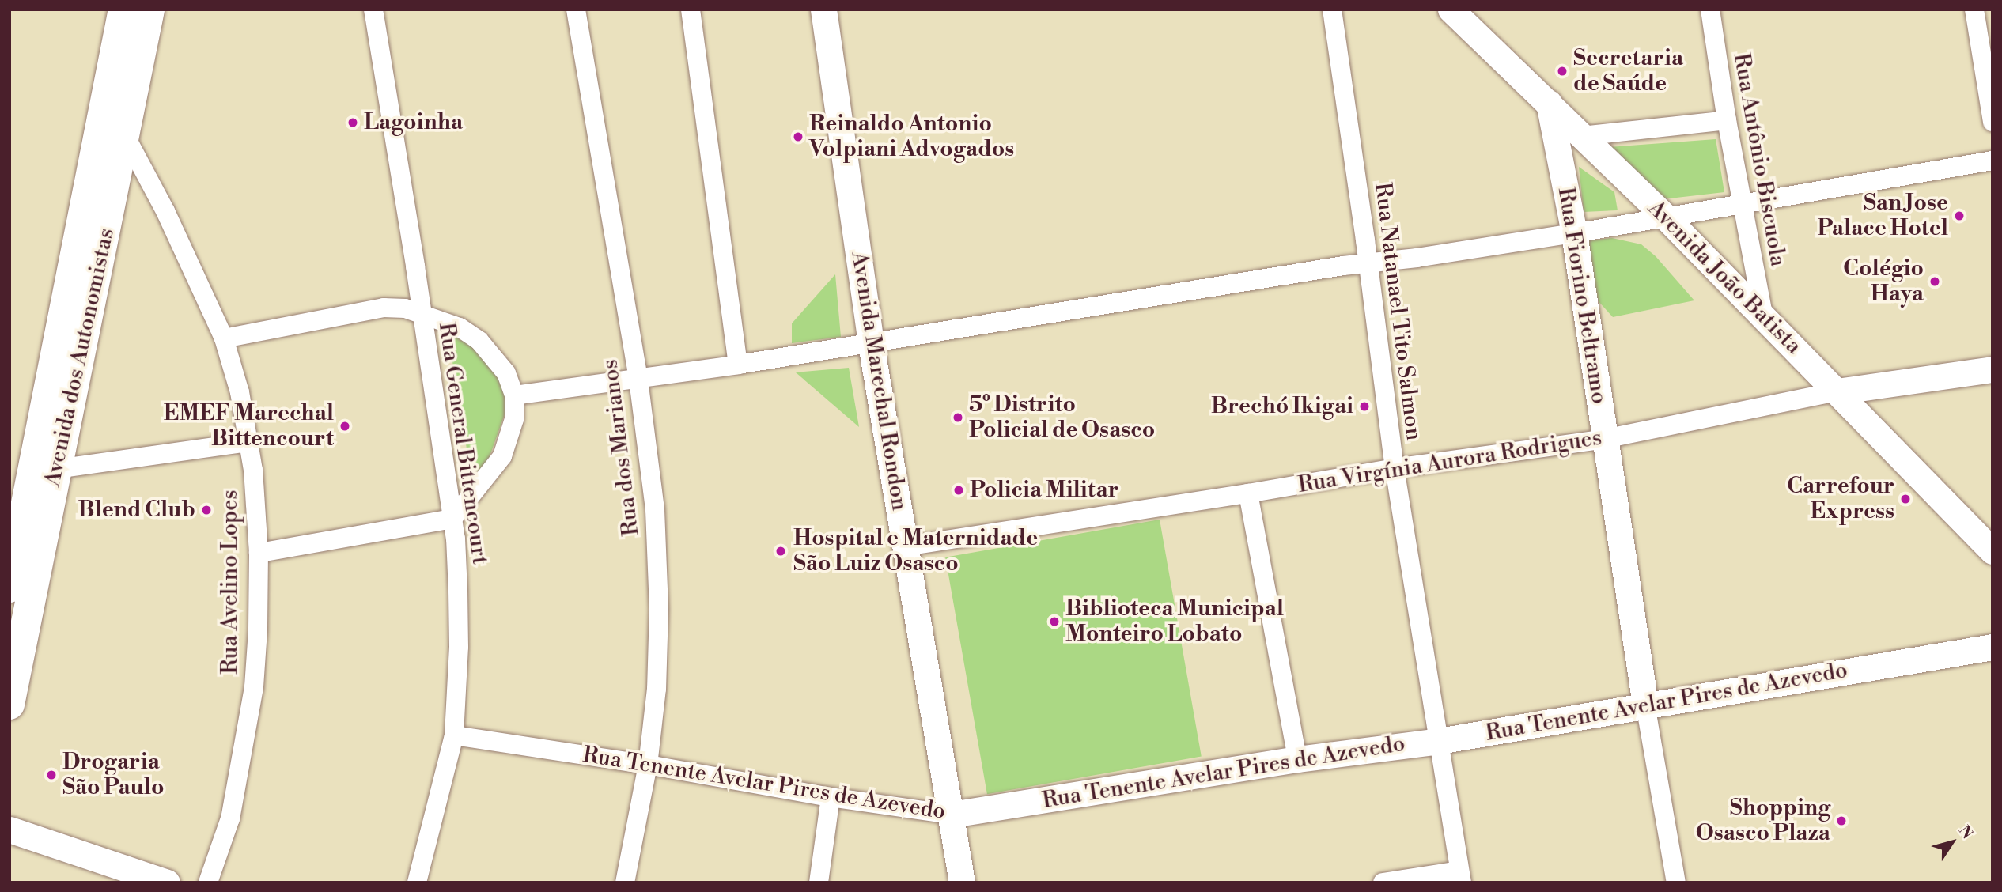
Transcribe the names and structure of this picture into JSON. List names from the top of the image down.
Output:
{
  "streets": {
    "main road": ["Avenida dos Autonomistas"],
    "street": [
      "Rua Antônio Biscuola",
      "Avenida João Batista",
      "Rua Fiorino Beltramo",
      "Rua Natanael Tito Salmon",
      "Avenida Marechal Rondon",
      "Rua General Bittencourt",
      "Rua dos Marianos",
      "Rua Virgínia Aurora Rodrigues",
      "Rua Avelino Lopes",
      "Rua Tenente Avelar Pires de Azevedo"
    ]
  },
  "crossings": [
    ["Rua Antônio Biscuola", "Avenida João Batista"],
    ["Avenida João Batista", "Rua Fiorino Beltramo"],
    ["Avenida João Batista", "Rua Virgínia Aurora Rodrigues"],
    ["Rua Fiorino Beltramo", "Rua Virgínia Aurora Rodrigues"],
    ["Rua Fiorino Beltramo", "Rua Tenente Avelar Pires de Azevedo"],
    ["Rua Natanael Tito Salmon", "Rua Virgínia Aurora Rodrigues"],
    ["Rua Natanael Tito Salmon", "Rua Tenente Avelar Pires de Azevedo"],
    ["Avenida dos Autonomistas", "Rua Avelino Lopes"],
    ["Avenida Marechal Rondon", "Rua Virgínia Aurora Rodrigues"],
    ["Avenida Marechal Rondon", "Rua Tenente Avelar Pires de Azevedo"],
    ["Rua General Bittencourt", "Rua Tenente Avelar Pires de Azevedo"],
    ["Rua dos Marianos", "Rua Tenente Avelar Pires de Azevedo"]
  ],
  "places": [
    "Secretaria de Saúde",
    "Lagoinha",
    "Reinaldo Antonio Volpiani Advogados",
    "San Jose Palace Hotel",
    "Colégio Haya",
    "Brechó Ikigai",
    "5º Distrito Policial de Osasco",
    "EMEF Marechal Bittencourt",
    "Policia Militar",
    "Carrefour Express",
    "Blend Club",
    "Hospital e Maternidade São Luiz Osasco",
    "Biblioteca Municipal Monteiro Lobato",
    "Drogaria São Paulo",
    "Shopping Osasco Plaza"
  ],
  "north": "top right"
}
